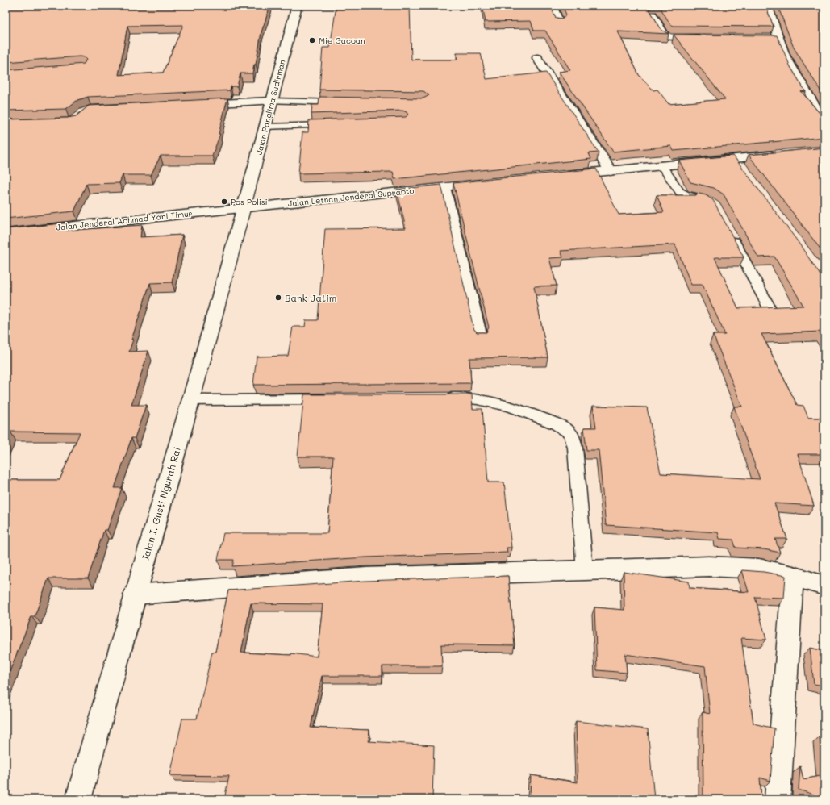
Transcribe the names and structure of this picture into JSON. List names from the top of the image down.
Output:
{
  "streets": {
    "main road": [
      "Jalan Panglima Sudirman",
      "Jalan Letnan Jenderal Suprapto",
      "Jalan Jenderal Achmad Yani Timur",
      "Jalan I. Gusti Ngurah Rai"
    ]
  },
  "crossings": [
    ["Jalan Panglima Sudirman", "Jalan Letnan Jenderal Suprapto"],
    ["Jalan Panglima Sudirman", "Jalan Jenderal Achmad Yani Timur"],
    ["Jalan Panglima Sudirman", "Jalan I. Gusti Ngurah Rai"],
    ["Jalan Letnan Jenderal Suprapto", "Jalan Jenderal Achmad Yani Timur"],
    ["Jalan Letnan Jenderal Suprapto", "Jalan I. Gusti Ngurah Rai"],
    ["Jalan Jenderal Achmad Yani Timur", "Jalan I. Gusti Ngurah Rai"]
  ],
  "places": ["Mie Gacoan", "Pos Polisi", "Bank Jatim"]
}
